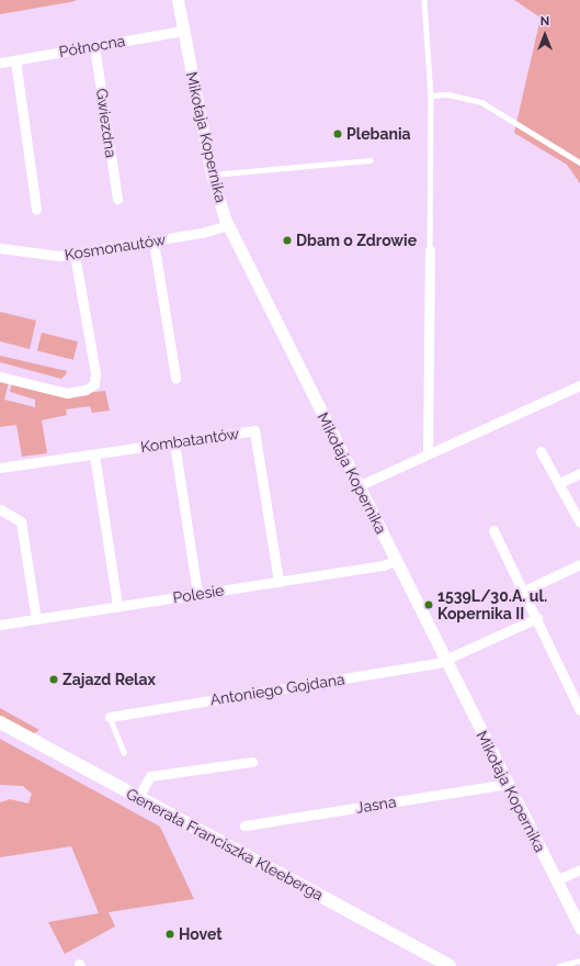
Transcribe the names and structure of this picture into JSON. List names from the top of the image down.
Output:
{
  "streets": {
    "main road": ["Generała Franciszka Kleeberga"],
    "street": [
      "Północna",
      "Gwiezdna",
      "Mikołaja Kopernika",
      "Kosmonautów",
      "Kombatantów",
      "Polesie",
      "Antoniego Gojdana",
      "Jasna"
    ]
  },
  "crossings": [
    ["Północna", "Gwiezdna"],
    ["Północna", "Mikołaja Kopernika"],
    ["Mikołaja Kopernika", "Kosmonautów"],
    ["Mikołaja Kopernika", "Polesie"],
    ["Mikołaja Kopernika", "Antoniego Gojdana"],
    ["Mikołaja Kopernika", "Jasna"],
    ["Kombatantów", "Polesie"]
  ],
  "places": [
    "Plebania",
    "Dbam o Zdrowie",
    "1539L/30.A. ul. Kopernika II",
    "Zajazd Relax",
    "Hovet"
  ],
  "north": "top"
}
